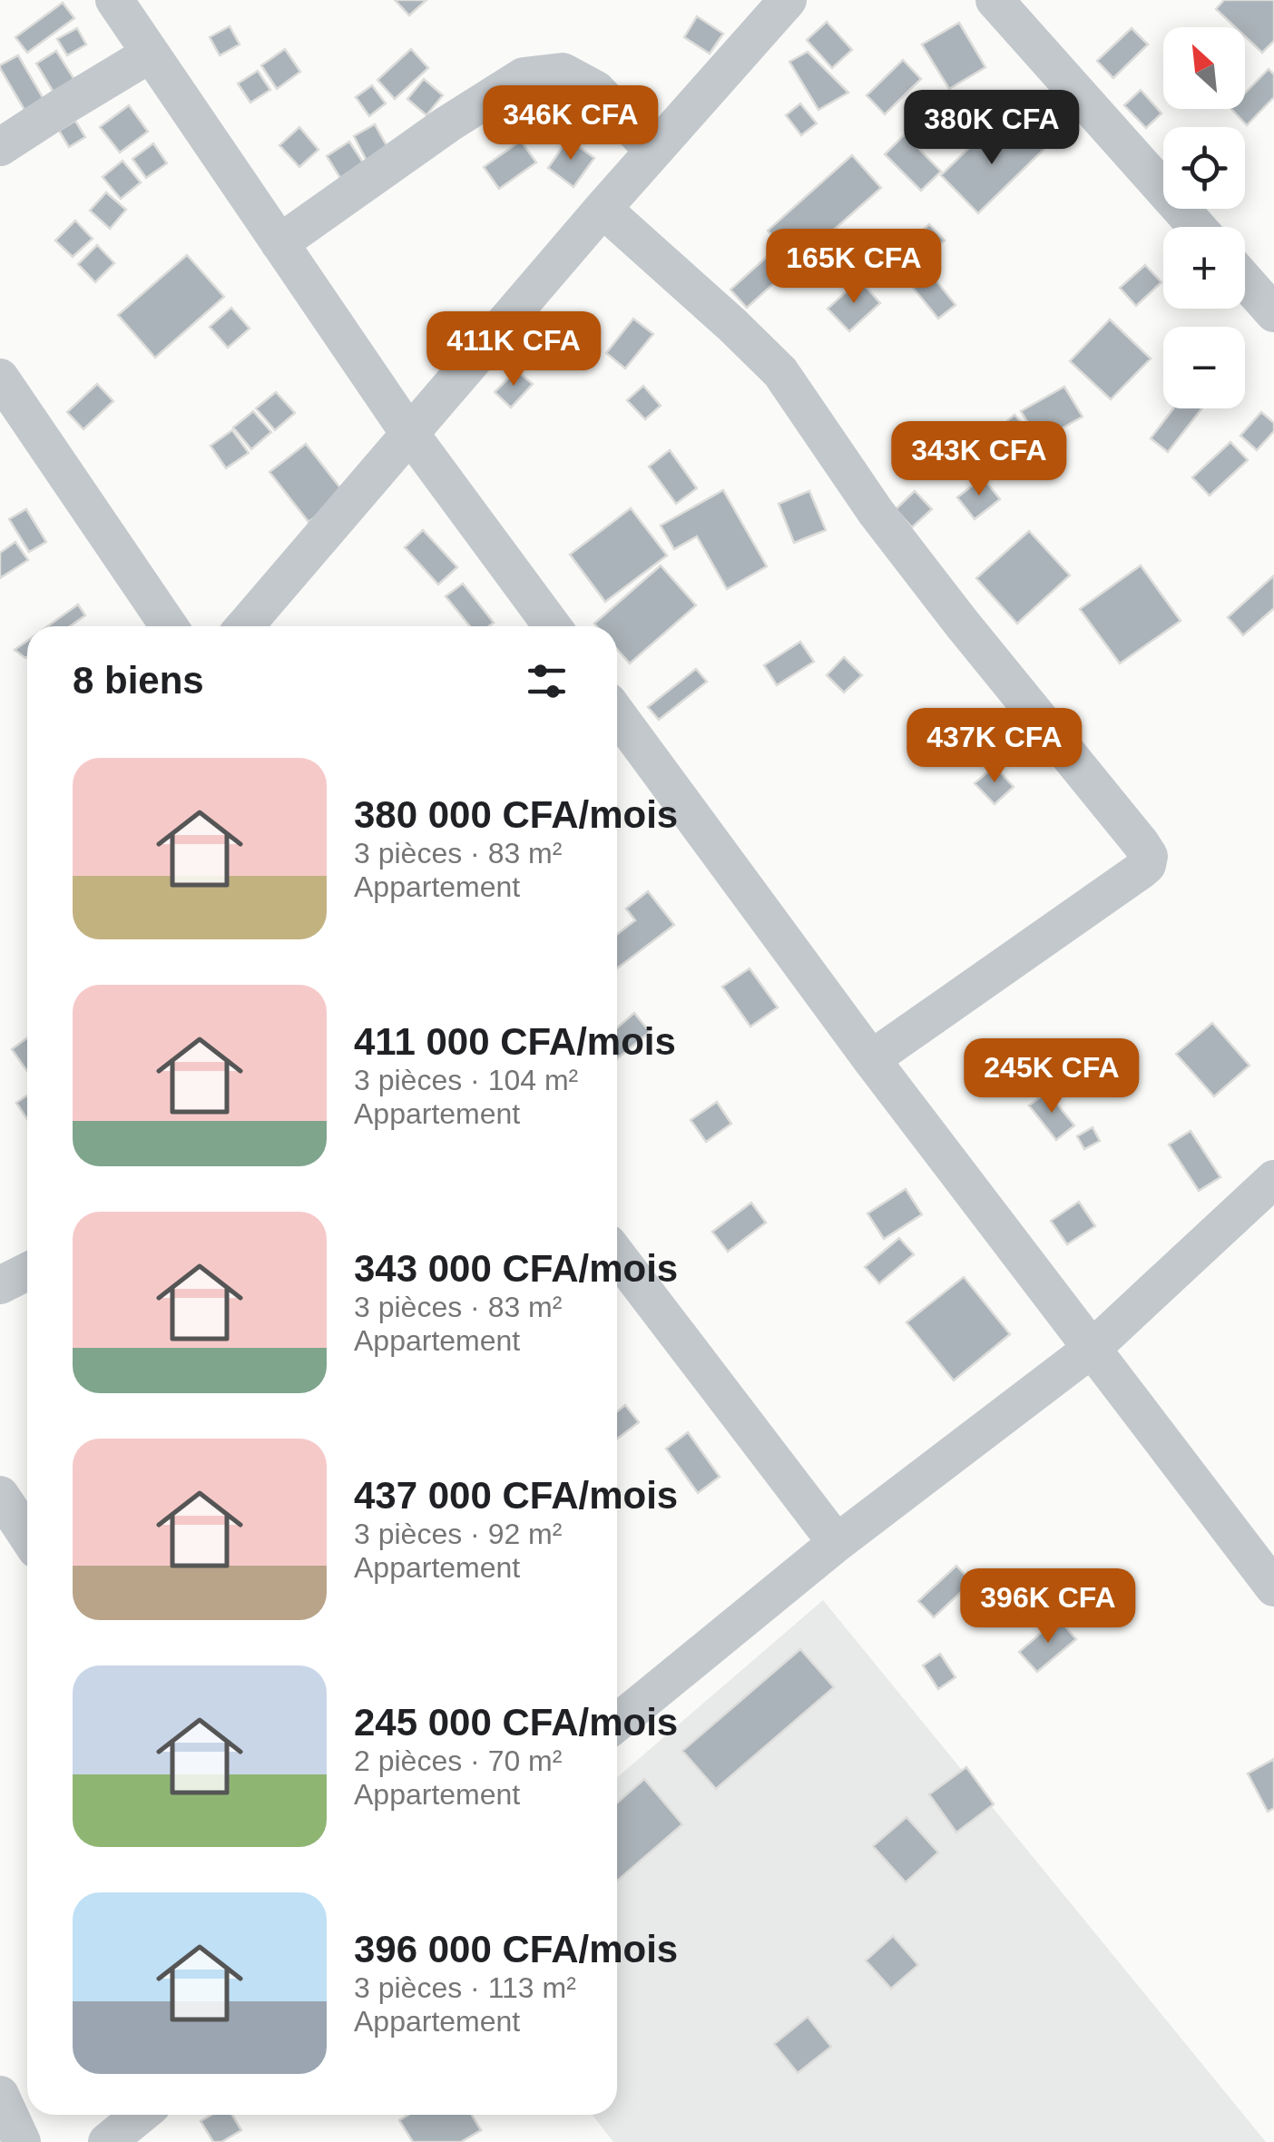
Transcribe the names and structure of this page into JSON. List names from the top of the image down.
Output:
{
  "north": "top left",
  "page": {
    "map_buttons": ["+", "−"],
    "price": [
      "346K CFA",
      "380K CFA",
      "165K CFA",
      "411K CFA",
      "343K CFA",
      "437K CFA",
      "245K CFA",
      "396K CFA"
    ],
    "heading": "8 biens",
    "list": [
      {
        "name": "380 000 CFA/mois",
        "note": "3 pièces · 83 m² · Appartement"
      },
      {
        "name": "411 000 CFA/mois",
        "note": "3 pièces · 104 m² · Appartement"
      },
      {
        "name": "343 000 CFA/mois",
        "note": "3 pièces · 83 m² · Appartement"
      },
      {
        "name": "437 000 CFA/mois",
        "note": "3 pièces · 92 m² · Appartement"
      },
      {
        "name": "245 000 CFA/mois",
        "note": "2 pièces · 70 m² · Appartement"
      },
      {
        "name": "396 000 CFA/mois",
        "note": "3 pièces · 113 m² · Appartement"
      }
    ]
  }
}
